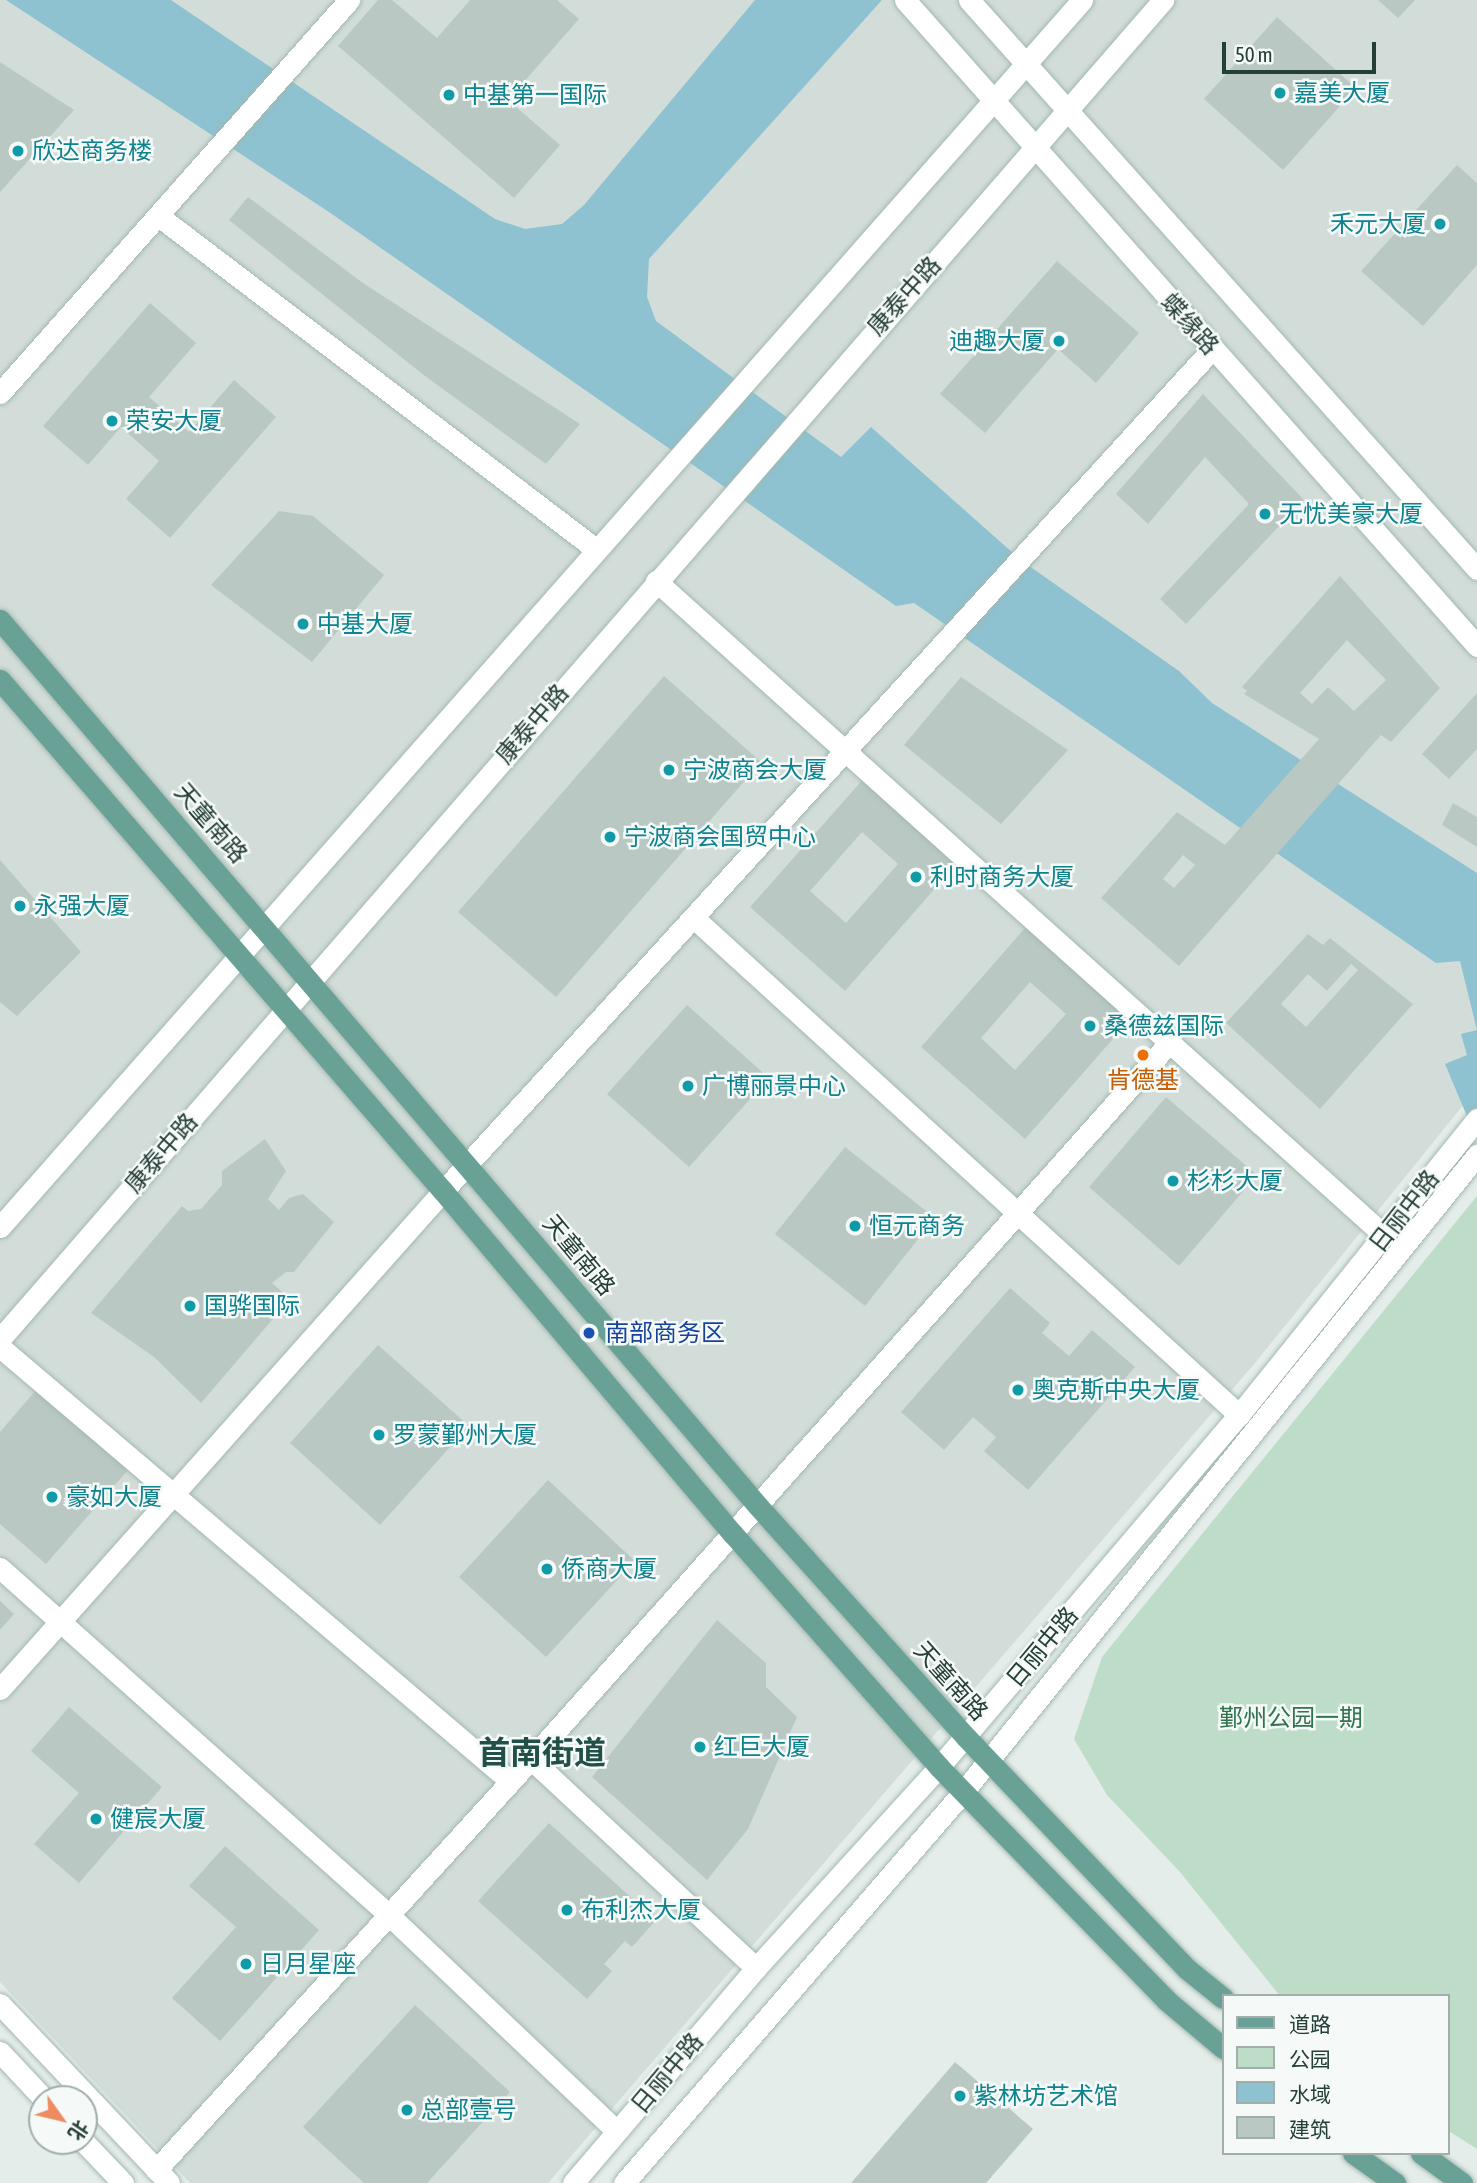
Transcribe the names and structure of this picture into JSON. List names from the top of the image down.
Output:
{
  "streets": {
    "main road": ["天童南路"],
    "street": ["康泰中路", "蝶缘路", "日丽中路"]
  },
  "crossings": [
    ["康泰中路", "蝶缘路"],
    ["康泰中路", "天童南路"],
    ["天童南路", "日丽中路"]
  ],
  "districts": ["首南街道"],
  "parks": ["鄞州公园一期"],
  "places": [
    "嘉美大厦",
    "中基第一国际",
    "欣达商务楼",
    "禾元大厦",
    "迪趣大厦",
    "荣安大厦",
    "无忧美豪大厦",
    "中基大厦",
    "宁波商会大厦",
    "宁波商会国贸中心",
    "利时商务大厦",
    "永强大厦",
    "桑德兹国际",
    "肯德基",
    "广博丽景中心",
    "杉杉大厦",
    "恒元商务",
    "国骅国际",
    "南部商务区",
    "奥克斯中央大厦",
    "罗蒙鄞州大厦",
    "豪如大厦",
    "侨商大厦",
    "红巨大厦",
    "健宸大厦",
    "布利杰大厦",
    "日月星座",
    "紫林坊艺术馆",
    "总部壹号"
  ],
  "legend": [
    "道路",
    "公园",
    "水域",
    "建筑"
  ],
  "scale_bar": "50 m",
  "north": "bottom right"
}
